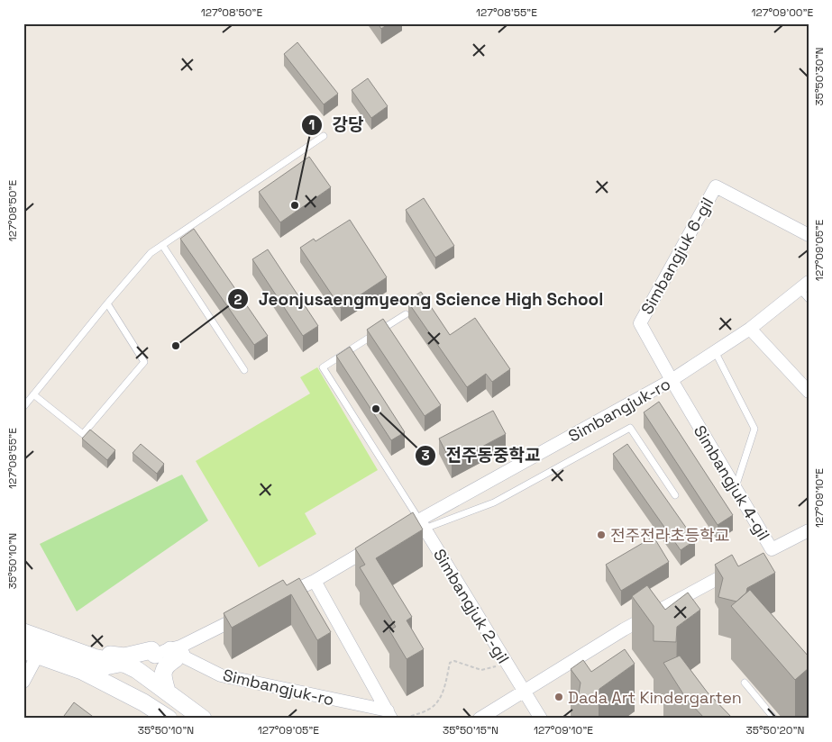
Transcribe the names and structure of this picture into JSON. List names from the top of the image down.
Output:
{
  "streets": {
    "street": [
      "Simbangjuk 6-gil",
      "Simbangjuk-ro",
      "Simbangjuk 4-gil",
      "Simbangjuk 2-gil"
    ]
  },
  "crossings": [
    ["Simbangjuk 6-gil", "Simbangjuk 4-gil"],
    ["Simbangjuk-ro", "Simbangjuk 4-gil"],
    ["Simbangjuk-ro", "Simbangjuk 2-gil"]
  ],
  "places": [
    "강당",
    "Jeonjusaengmyeong Science High School",
    "전주동중학교",
    "전주전라초등학교",
    "Dada Art Kindergarten"
  ],
  "coordinates": [
    "127°08'50\"E",
    "127°08'55\"E",
    "127°09'00\"E",
    "35°50'30\"N",
    "127°09'05\"E",
    "127°09'10\"E",
    "35°50'10\"N",
    "35°50'15\"N",
    "35°50'20\"N"
  ]
}
